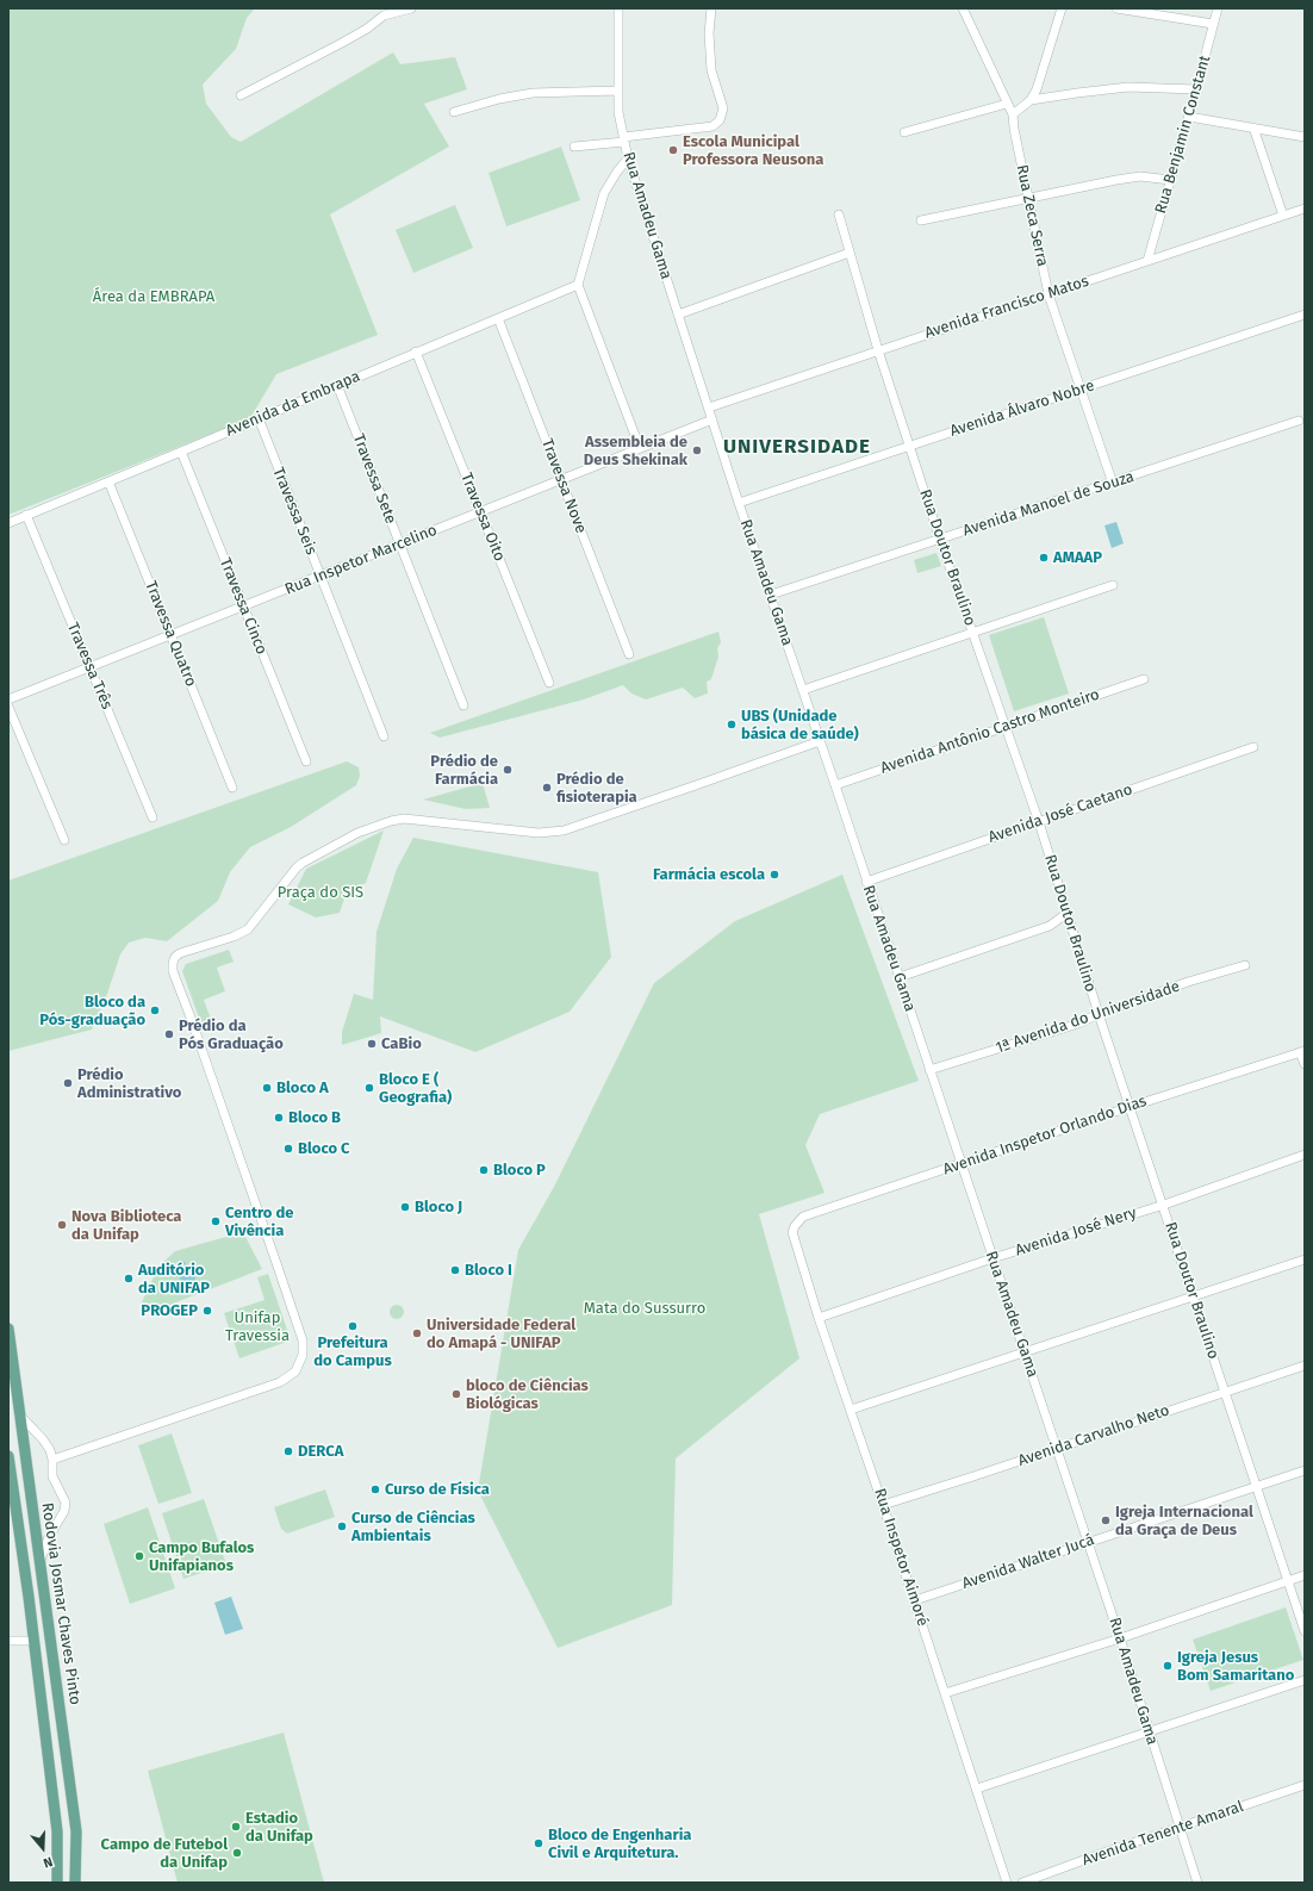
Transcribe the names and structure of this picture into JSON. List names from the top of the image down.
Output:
{
  "streets": {
    "main road": ["Rodovia Josmar Chaves Pinto"],
    "street": [
      "Rua Benjamin Constant",
      "Rua Amadeu Gama",
      "Rua Zeca Serra",
      "Avenida Francisco Matos",
      "Avenida da Embrapa",
      "Avenida Álvaro Nobre",
      "Travessa Sete",
      "Travessa Nove",
      "Avenida Manoel de Souza",
      "Travessa Seis",
      "Travessa Oito",
      "Rua Doutor Braulino",
      "Rua Inspetor Marcelino",
      "Travessa Cinco",
      "Travessa Quatro",
      "Travessa Três",
      "Avenida Antônio Castro Monteiro",
      "Avenida José Caetano",
      "1ª Avenida do Universidade",
      "Avenida Inspetor Orlando Dias",
      "Avenida José Nery",
      "Avenida Carvalho Neto",
      "Rua Inspetor Aimoré",
      "Avenida Walter Jucá",
      "Avenida Tenente Amaral"
    ]
  },
  "crossings": [
    ["Rua Benjamin Constant", "Avenida Francisco Matos"],
    ["Rua Amadeu Gama", "Avenida Francisco Matos"],
    ["Rua Amadeu Gama", "Avenida Álvaro Nobre"],
    ["Rua Amadeu Gama", "Avenida Manoel de Souza"],
    ["Rua Amadeu Gama", "Rua Inspetor Marcelino"],
    ["Rua Amadeu Gama", "Avenida Antônio Castro Monteiro"],
    ["Rua Amadeu Gama", "Avenida José Caetano"],
    ["Rua Amadeu Gama", "1ª Avenida do Universidade"],
    ["Rua Amadeu Gama", "Avenida Inspetor Orlando Dias"],
    ["Rua Amadeu Gama", "Avenida José Nery"],
    ["Rua Amadeu Gama", "Avenida Carvalho Neto"],
    ["Rua Amadeu Gama", "Avenida Walter Jucá"],
    ["Rua Amadeu Gama", "Avenida Tenente Amaral"],
    ["Rua Zeca Serra", "Avenida Francisco Matos"],
    ["Rua Zeca Serra", "Avenida Álvaro Nobre"],
    ["Rua Zeca Serra", "Avenida Manoel de Souza"],
    ["Avenida Francisco Matos", "Rua Doutor Braulino"],
    ["Avenida da Embrapa", "Travessa Sete"],
    ["Avenida da Embrapa", "Travessa Nove"],
    ["Avenida da Embrapa", "Travessa Seis"],
    ["Avenida da Embrapa", "Travessa Oito"],
    ["Avenida da Embrapa", "Travessa Cinco"],
    ["Avenida da Embrapa", "Travessa Quatro"],
    ["Avenida da Embrapa", "Travessa Três"],
    ["Avenida Álvaro Nobre", "Rua Doutor Braulino"],
    ["Travessa Sete", "Rua Inspetor Marcelino"],
    ["Travessa Nove", "Rua Inspetor Marcelino"],
    ["Avenida Manoel de Souza", "Rua Doutor Braulino"],
    ["Travessa Seis", "Rua Inspetor Marcelino"],
    ["Travessa Oito", "Rua Inspetor Marcelino"],
    ["Rua Doutor Braulino", "Avenida Antônio Castro Monteiro"],
    ["Rua Doutor Braulino", "Avenida José Caetano"],
    ["Rua Doutor Braulino", "1ª Avenida do Universidade"],
    ["Rua Doutor Braulino", "Avenida Inspetor Orlando Dias"],
    ["Rua Doutor Braulino", "Avenida José Nery"],
    ["Rua Doutor Braulino", "Avenida Carvalho Neto"],
    ["Rua Doutor Braulino", "Avenida Walter Jucá"],
    ["Rua Inspetor Marcelino", "Travessa Cinco"],
    ["Rua Inspetor Marcelino", "Travessa Quatro"],
    ["Rua Inspetor Marcelino", "Travessa Três"],
    ["Avenida Inspetor Orlando Dias", "Rua Inspetor Aimoré"],
    ["Avenida José Nery", "Rua Inspetor Aimoré"],
    ["Avenida Carvalho Neto", "Rua Inspetor Aimoré"],
    ["Rua Inspetor Aimoré", "Avenida Walter Jucá"]
  ],
  "districts": ["UNIVERSIDADE"],
  "parks": [
    "Área da EMBRAPA",
    "Praça do SIS",
    "Mata do Sussurro",
    "Unifap Travessia"
  ],
  "places": [
    "Escola Municipal Professora Neusona",
    "Assembleia de Deus Shekinak",
    "AMAAP",
    "UBS (Unidade básica de saúde)",
    "Prédio de Farmácia",
    "Prédio de fisioterapia",
    "Farmácia escola",
    "Bloco da Pós-graduação",
    "Prédio da Pós Graduação",
    "CaBio",
    "Prédio Administrativo",
    "Bloco A",
    "Bloco E ( Geografia)",
    "Bloco B",
    "Bloco C",
    "Bloco P",
    "Bloco J",
    "Centro de Vivência",
    "Nova Biblioteca da Unifap",
    "Bloco I",
    "Auditório da UNIFAP",
    "PROGEP",
    "Prefeitura do Campus",
    "Universidade Federal do Amapá - UNIFAP",
    "bloco de Ciências Biológicas",
    "DERCA",
    "Curso de Física",
    "Igreja Internacional da Graça de Deus",
    "Curso de Ciências Ambientais",
    "Campo Bufalos Unifapianos",
    "Igreja Jesus Bom Samaritano",
    "Estadio da Unifap",
    "Bloco de Engenharia Civil e Arquitetura.",
    "Campo de Futebol da Unifap"
  ],
  "north": "bottom"
}
